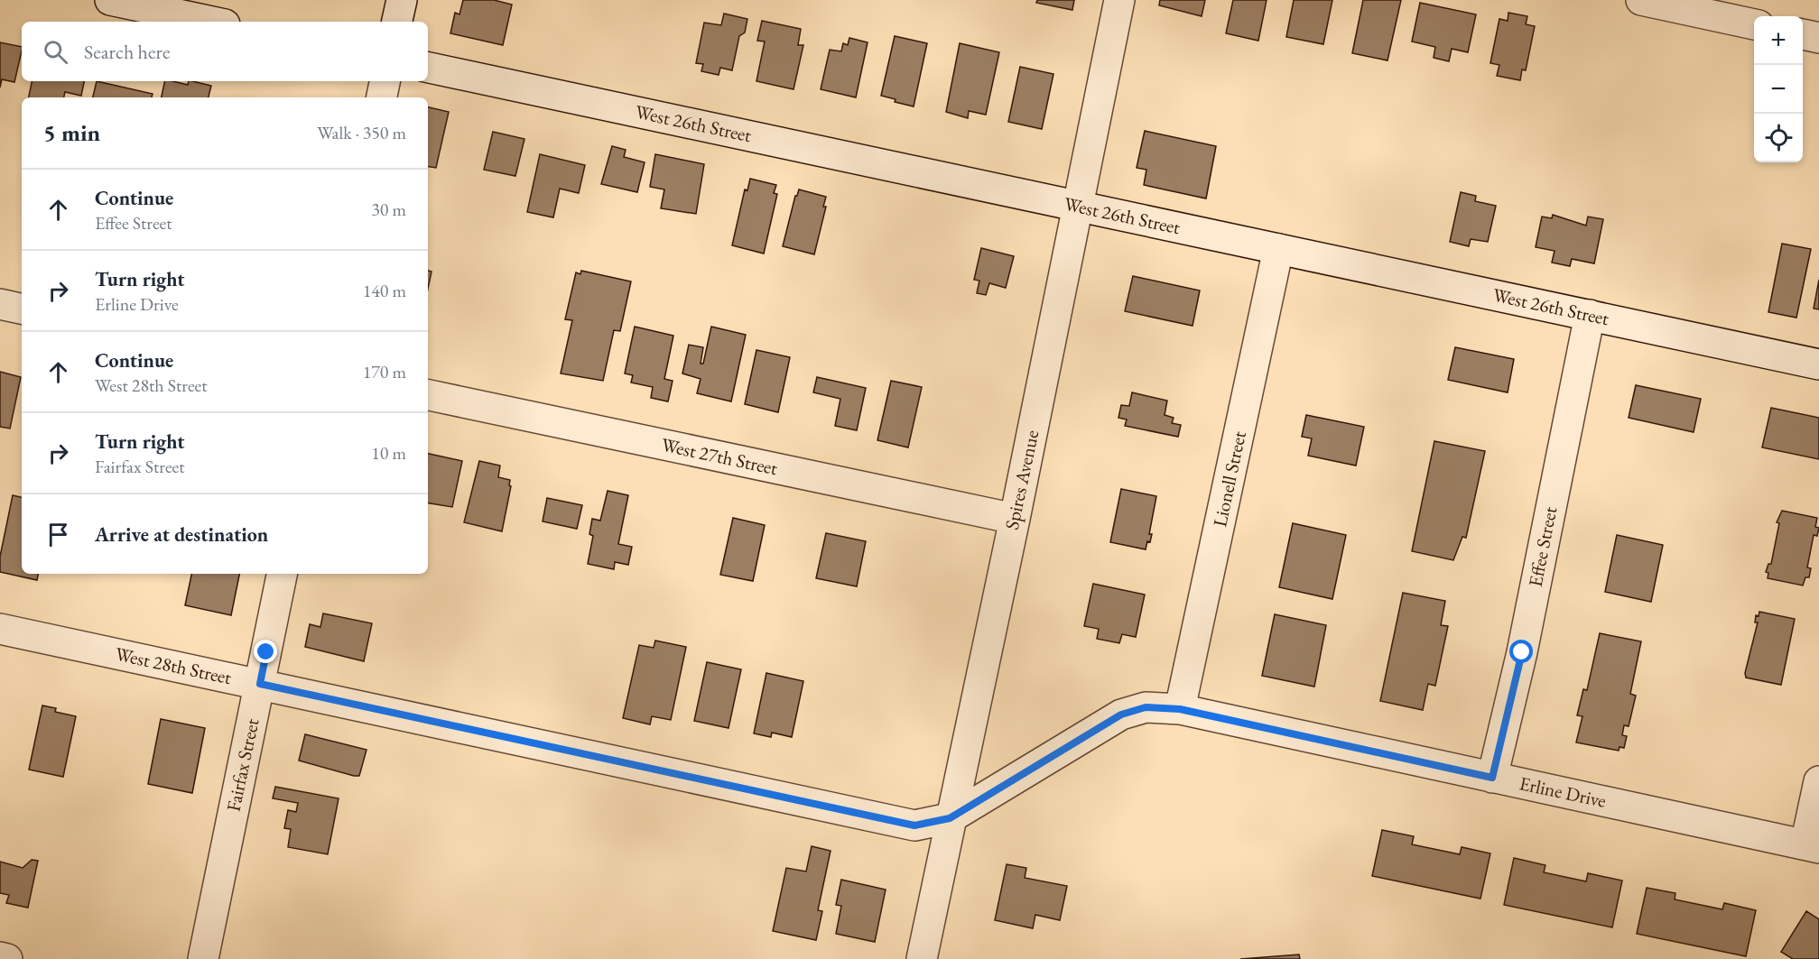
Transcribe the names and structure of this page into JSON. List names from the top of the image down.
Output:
{
  "streets": {
    "street": [
      "West 26th Street",
      "West 27th Street",
      "Lionell Street",
      "Spires Avenue",
      "Effee Street",
      "West 28th Street",
      "Fairfax Street",
      "Erline Drive"
    ]
  },
  "crossings": [
    ["West 26th Street", "Lionell Street"],
    ["West 26th Street", "Spires Avenue"],
    ["West 26th Street", "Effee Street"],
    ["West 27th Street", "Spires Avenue"],
    ["Lionell Street", "Erline Drive"],
    ["Spires Avenue", "West 28th Street"],
    ["Spires Avenue", "Erline Drive"],
    ["Effee Street", "Erline Drive"],
    ["West 28th Street", "Fairfax Street"],
    ["West 28th Street", "Erline Drive"]
  ],
  "page": {
    "map_buttons": ["+", "−"],
    "search": "Search here",
    "heading": ["5 min", "Walk · 350 m"],
    "list": [
      ["Continue", "Effee Street", "30 m"],
      ["Turn right", "Erline Drive", "140 m"],
      ["Continue", "West 28th Street", "170 m"],
      ["Turn right", "Fairfax Street", "10 m"],
      "Arrive at destination"
    ]
  }
}
